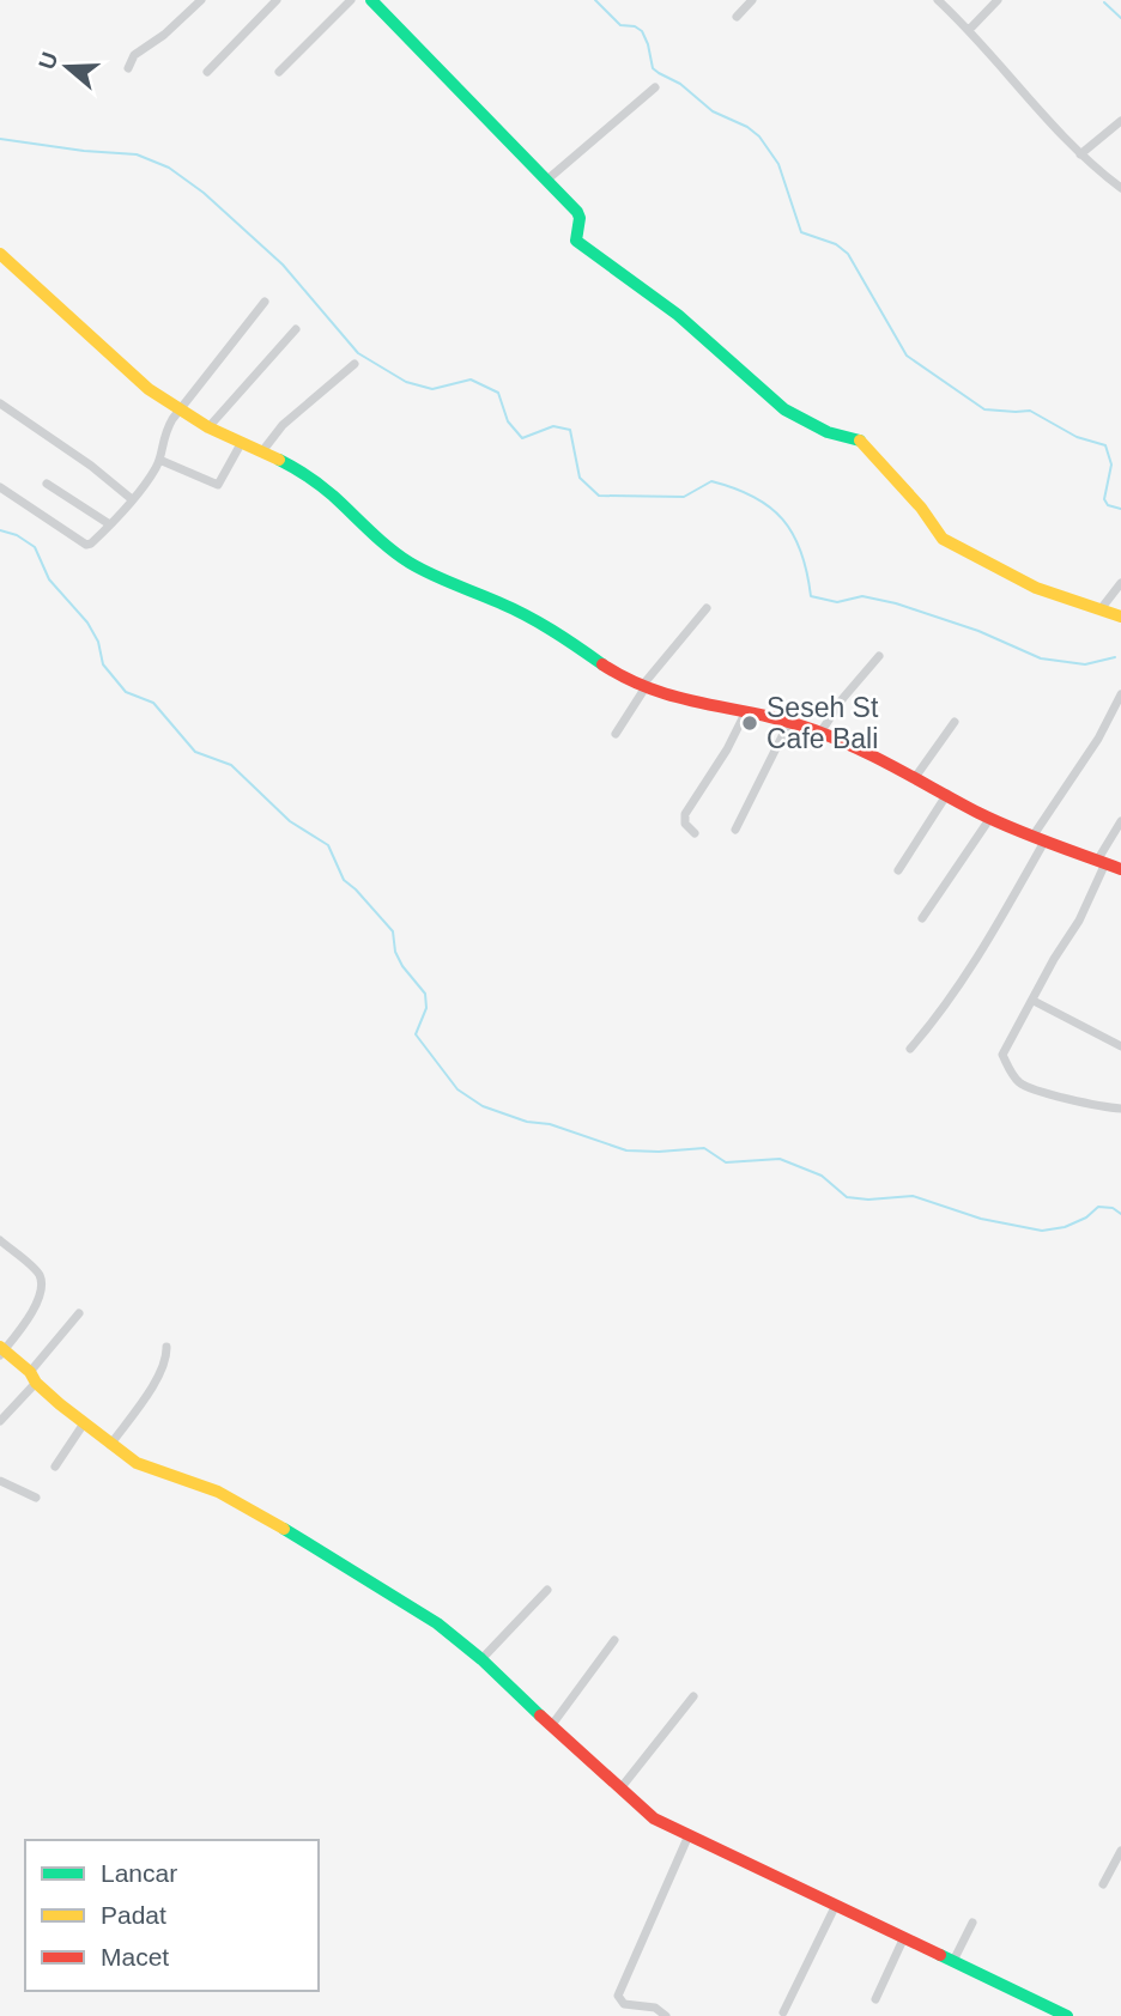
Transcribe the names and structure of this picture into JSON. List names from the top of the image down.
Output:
{
  "places": ["Seseh St Cafe Bali"],
  "legend": ["Lancar", "Padat", "Macet"],
  "north": "left"
}
